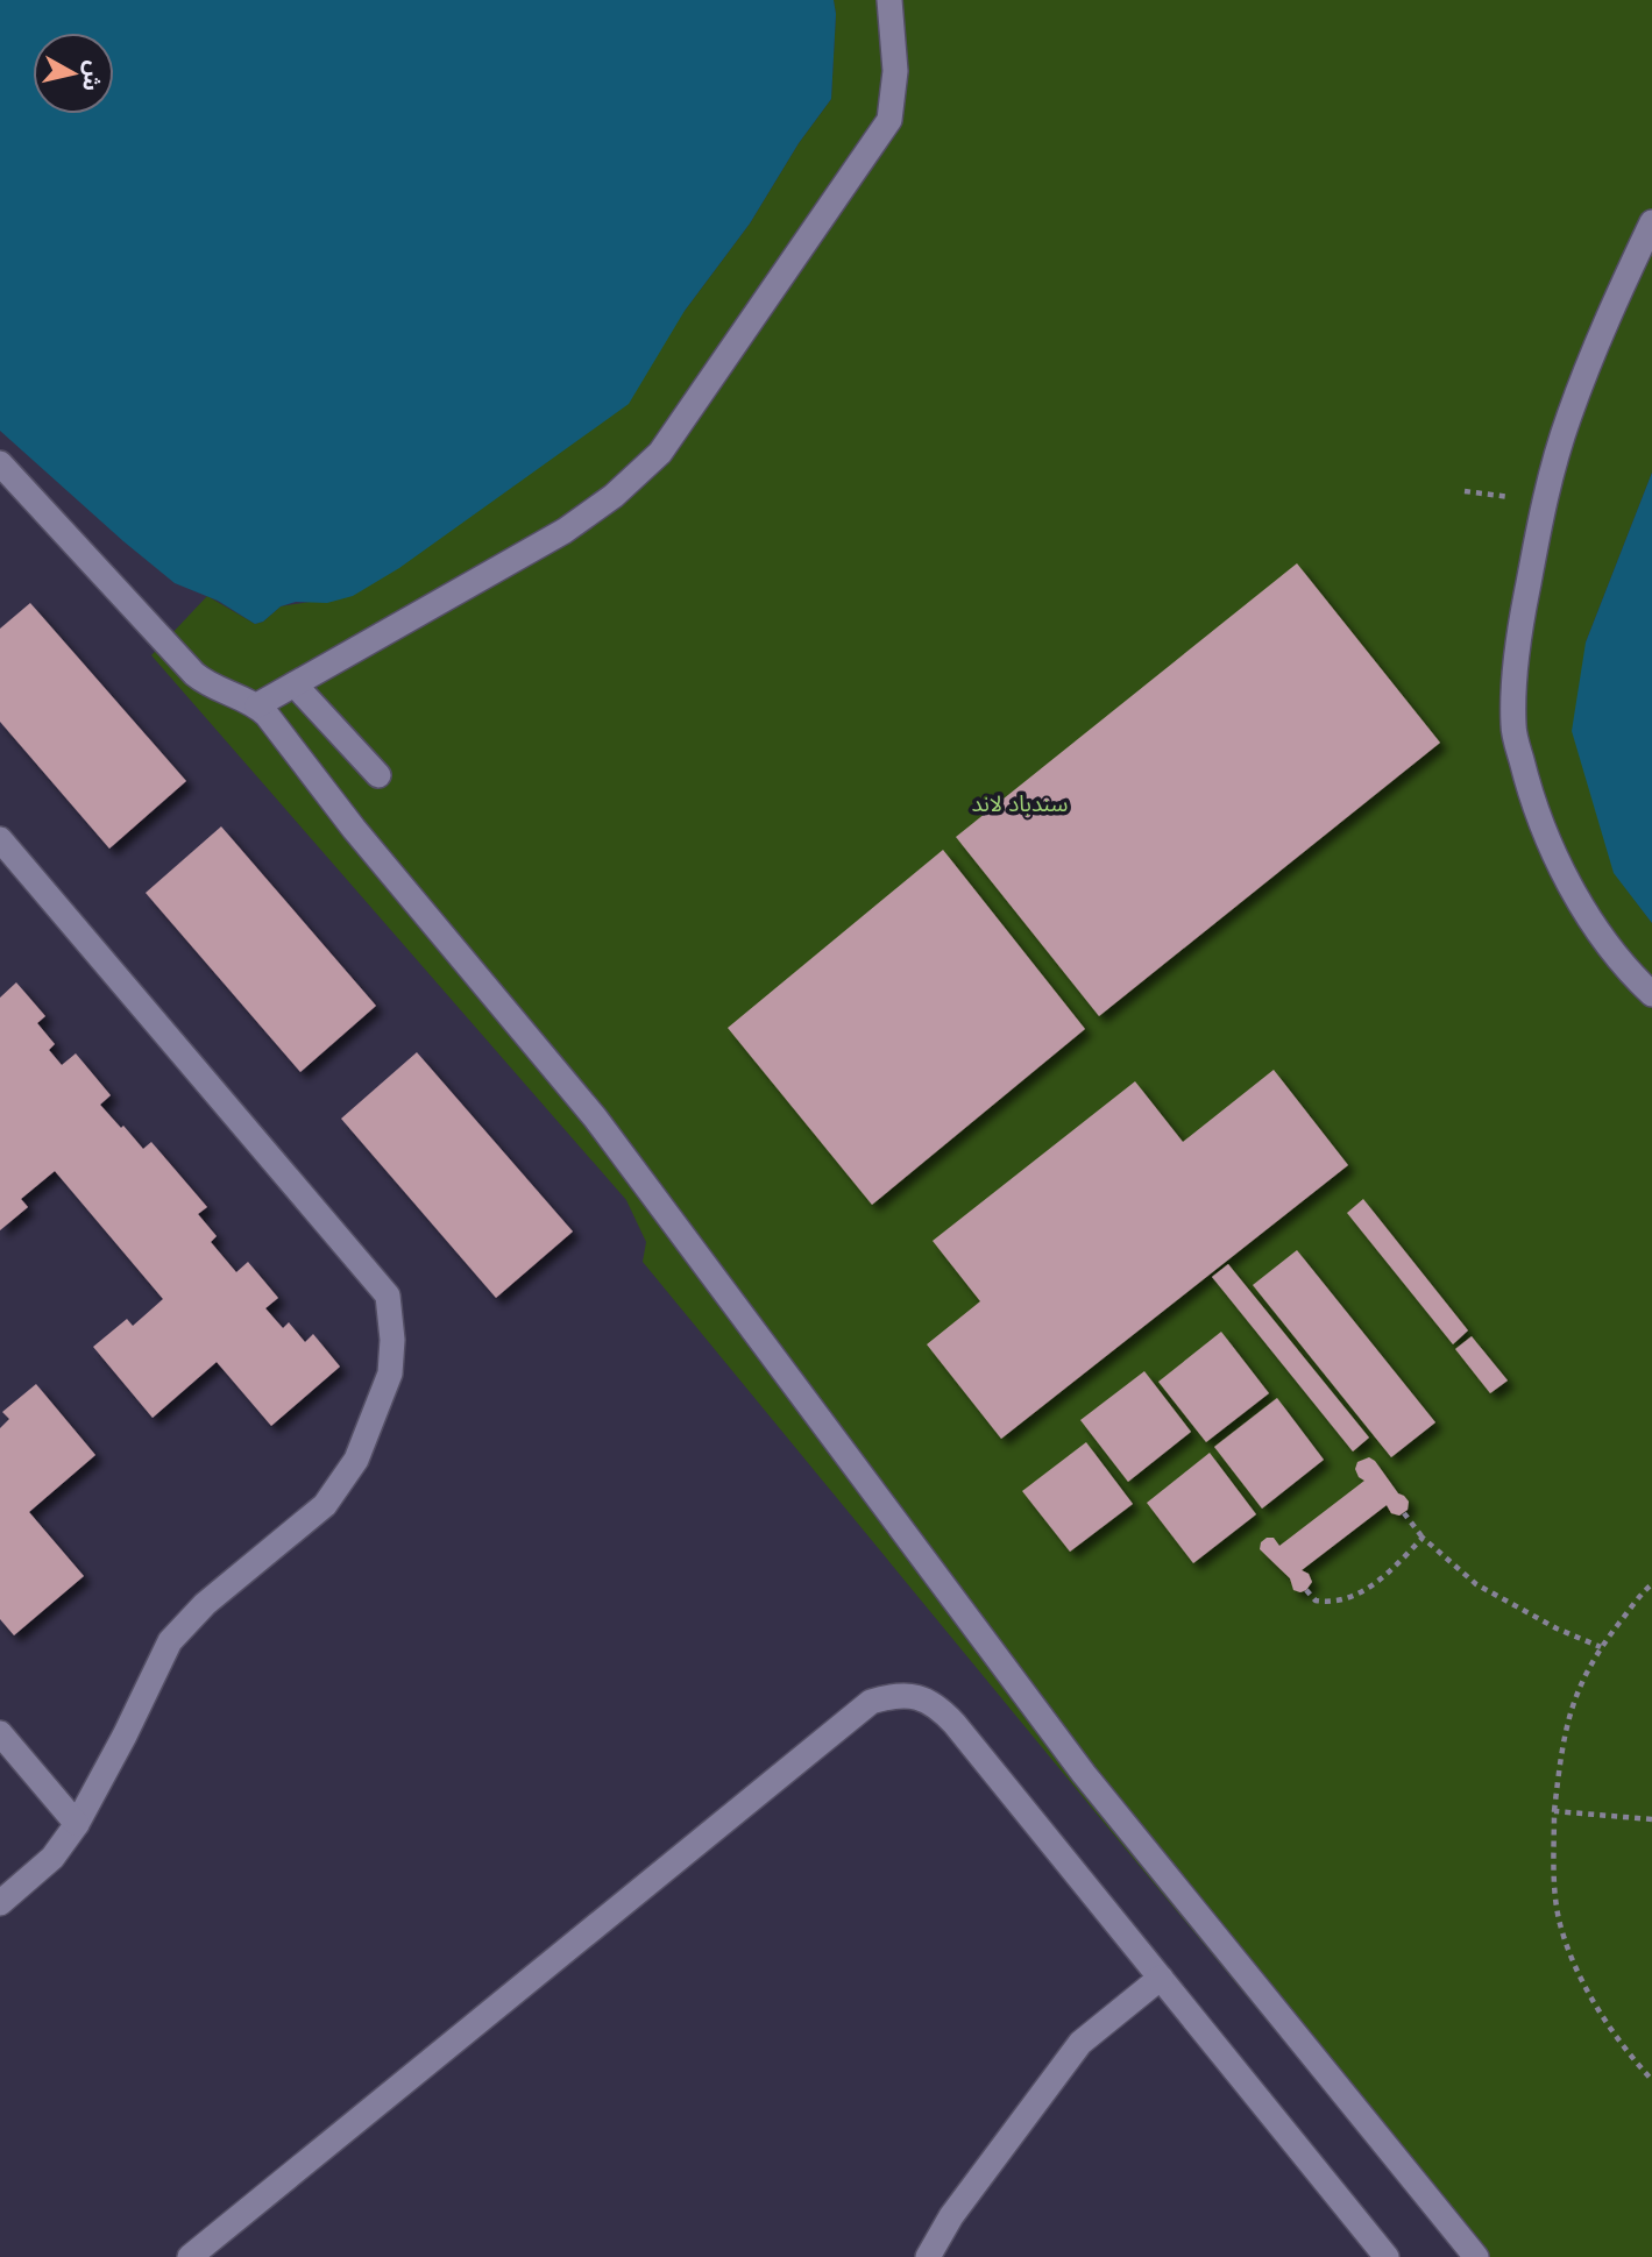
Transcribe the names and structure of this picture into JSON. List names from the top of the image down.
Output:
{
  "parks": ["سندباد لاند"],
  "north": "right"
}
